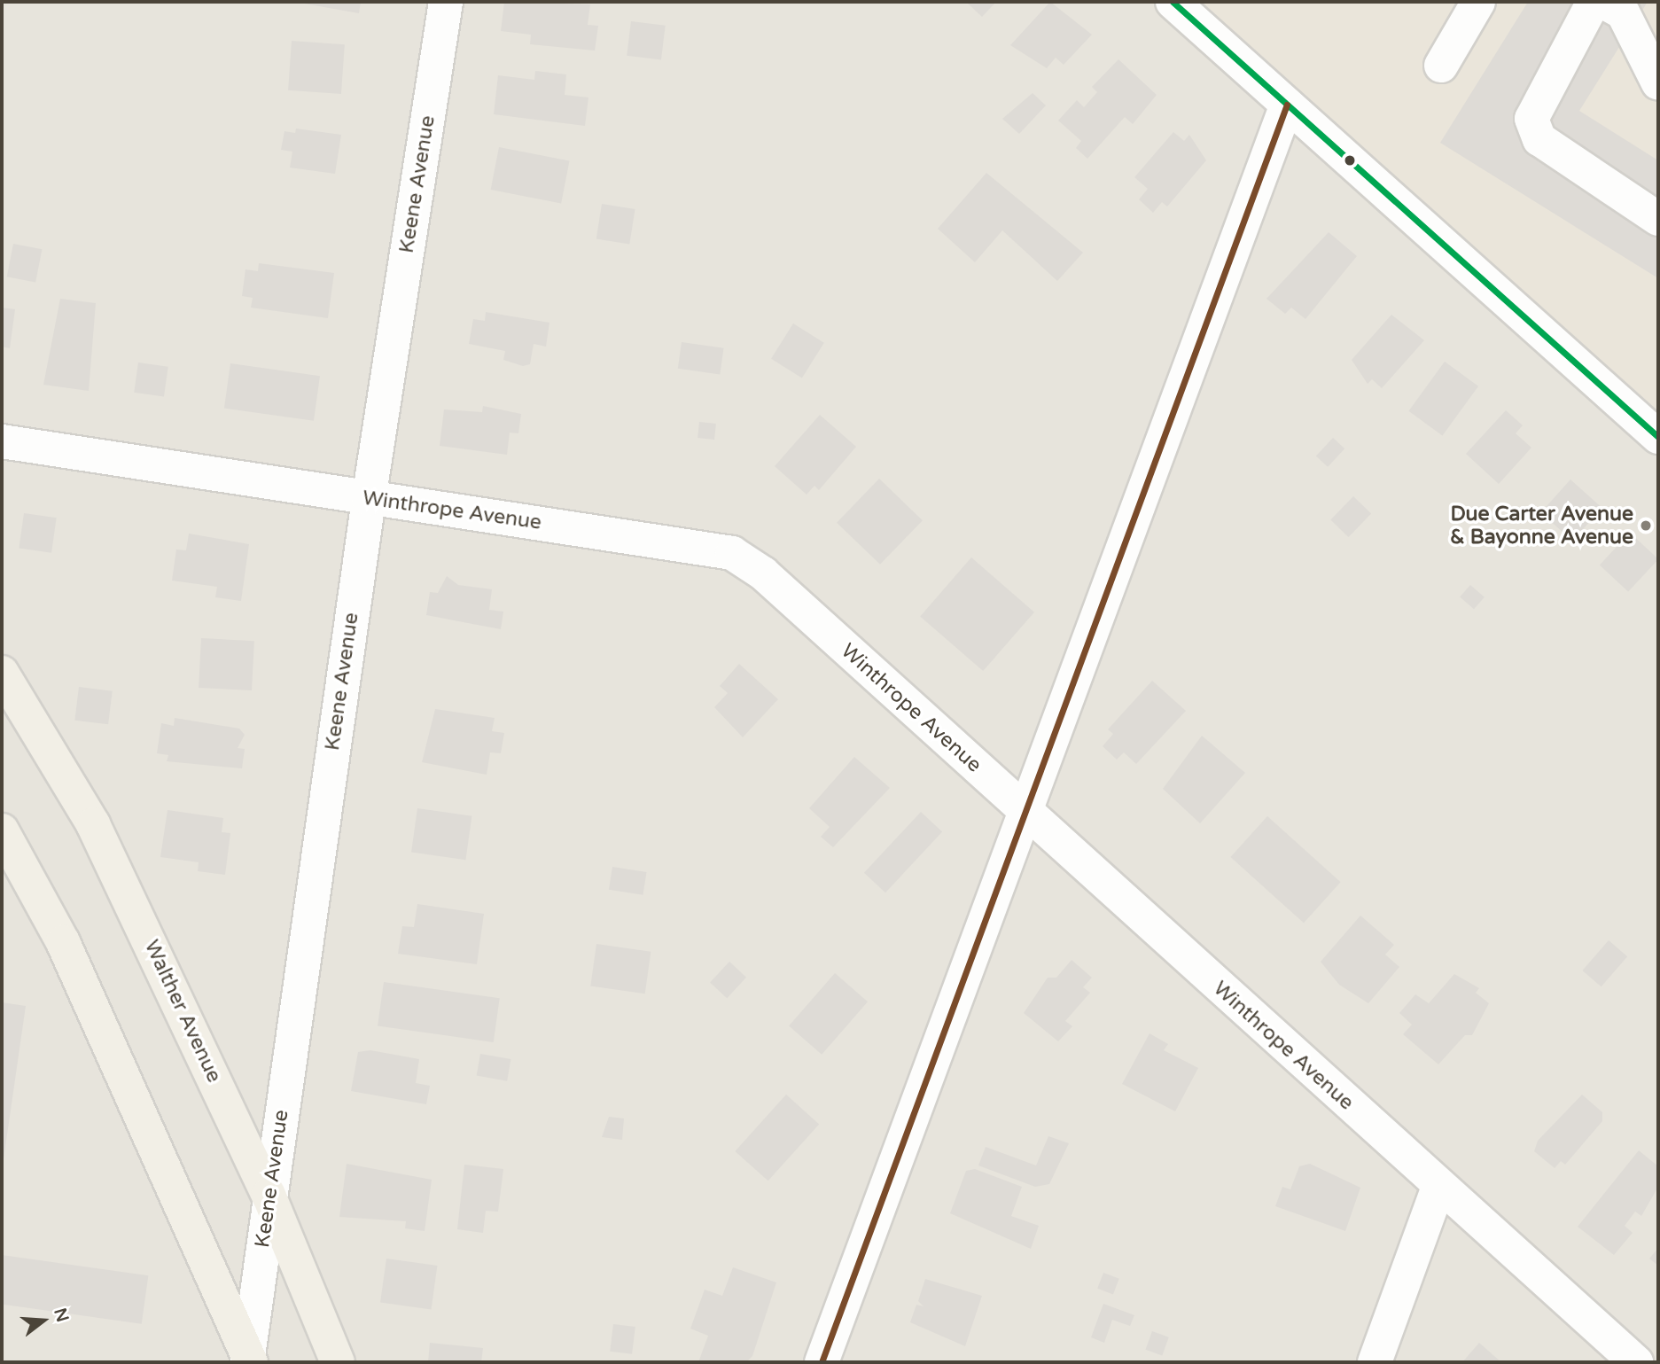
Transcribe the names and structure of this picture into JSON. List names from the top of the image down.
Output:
{
  "streets": {
    "main road": ["Walther Avenue"],
    "street": ["Keene Avenue", "Winthrope Avenue"]
  },
  "crossings": [
    ["Keene Avenue", "Winthrope Avenue"],
    ["Keene Avenue", "Walther Avenue"]
  ],
  "places": ["Due Carter Avenue & Bayonne Avenue"],
  "north": "right"
}
